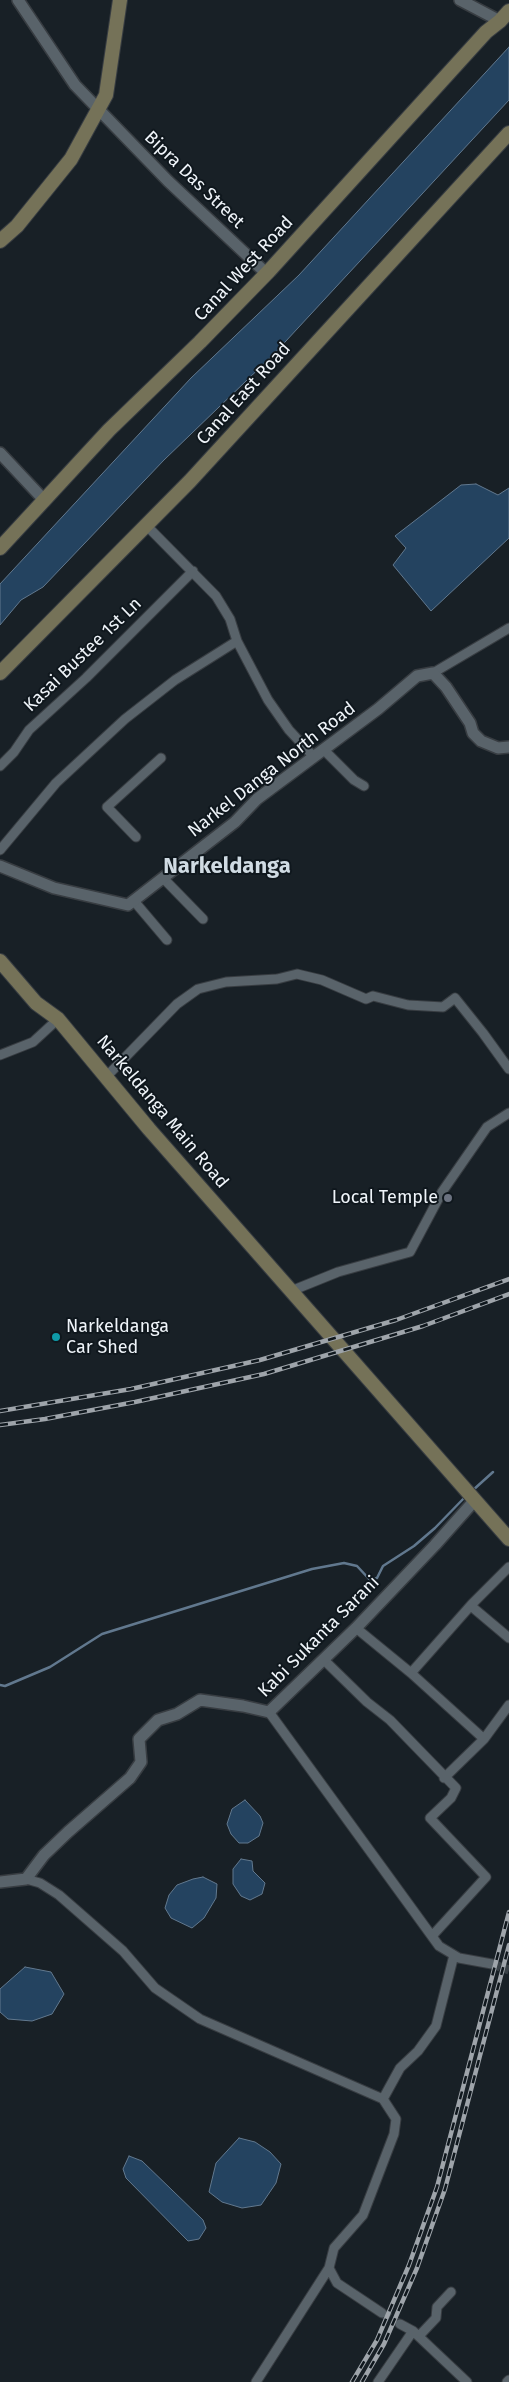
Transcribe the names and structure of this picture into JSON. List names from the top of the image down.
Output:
{
  "streets": {
    "main road": ["Canal West Road", "Canal East Road", "Narkeldanga Main Road"],
    "street": [
      "Bipra Das Street",
      "Kasai Bustee 1st Ln",
      "Narkel Danga North Road",
      "Kabi Sukanta Sarani"
    ]
  },
  "crossings": [
    ["Bipra Das Street", "Canal West Road"],
    ["Narkeldanga Main Road", "Kabi Sukanta Sarani"]
  ],
  "districts": ["Narkeldanga"],
  "places": ["Local Temple", "Narkeldanga Car Shed"]
}
